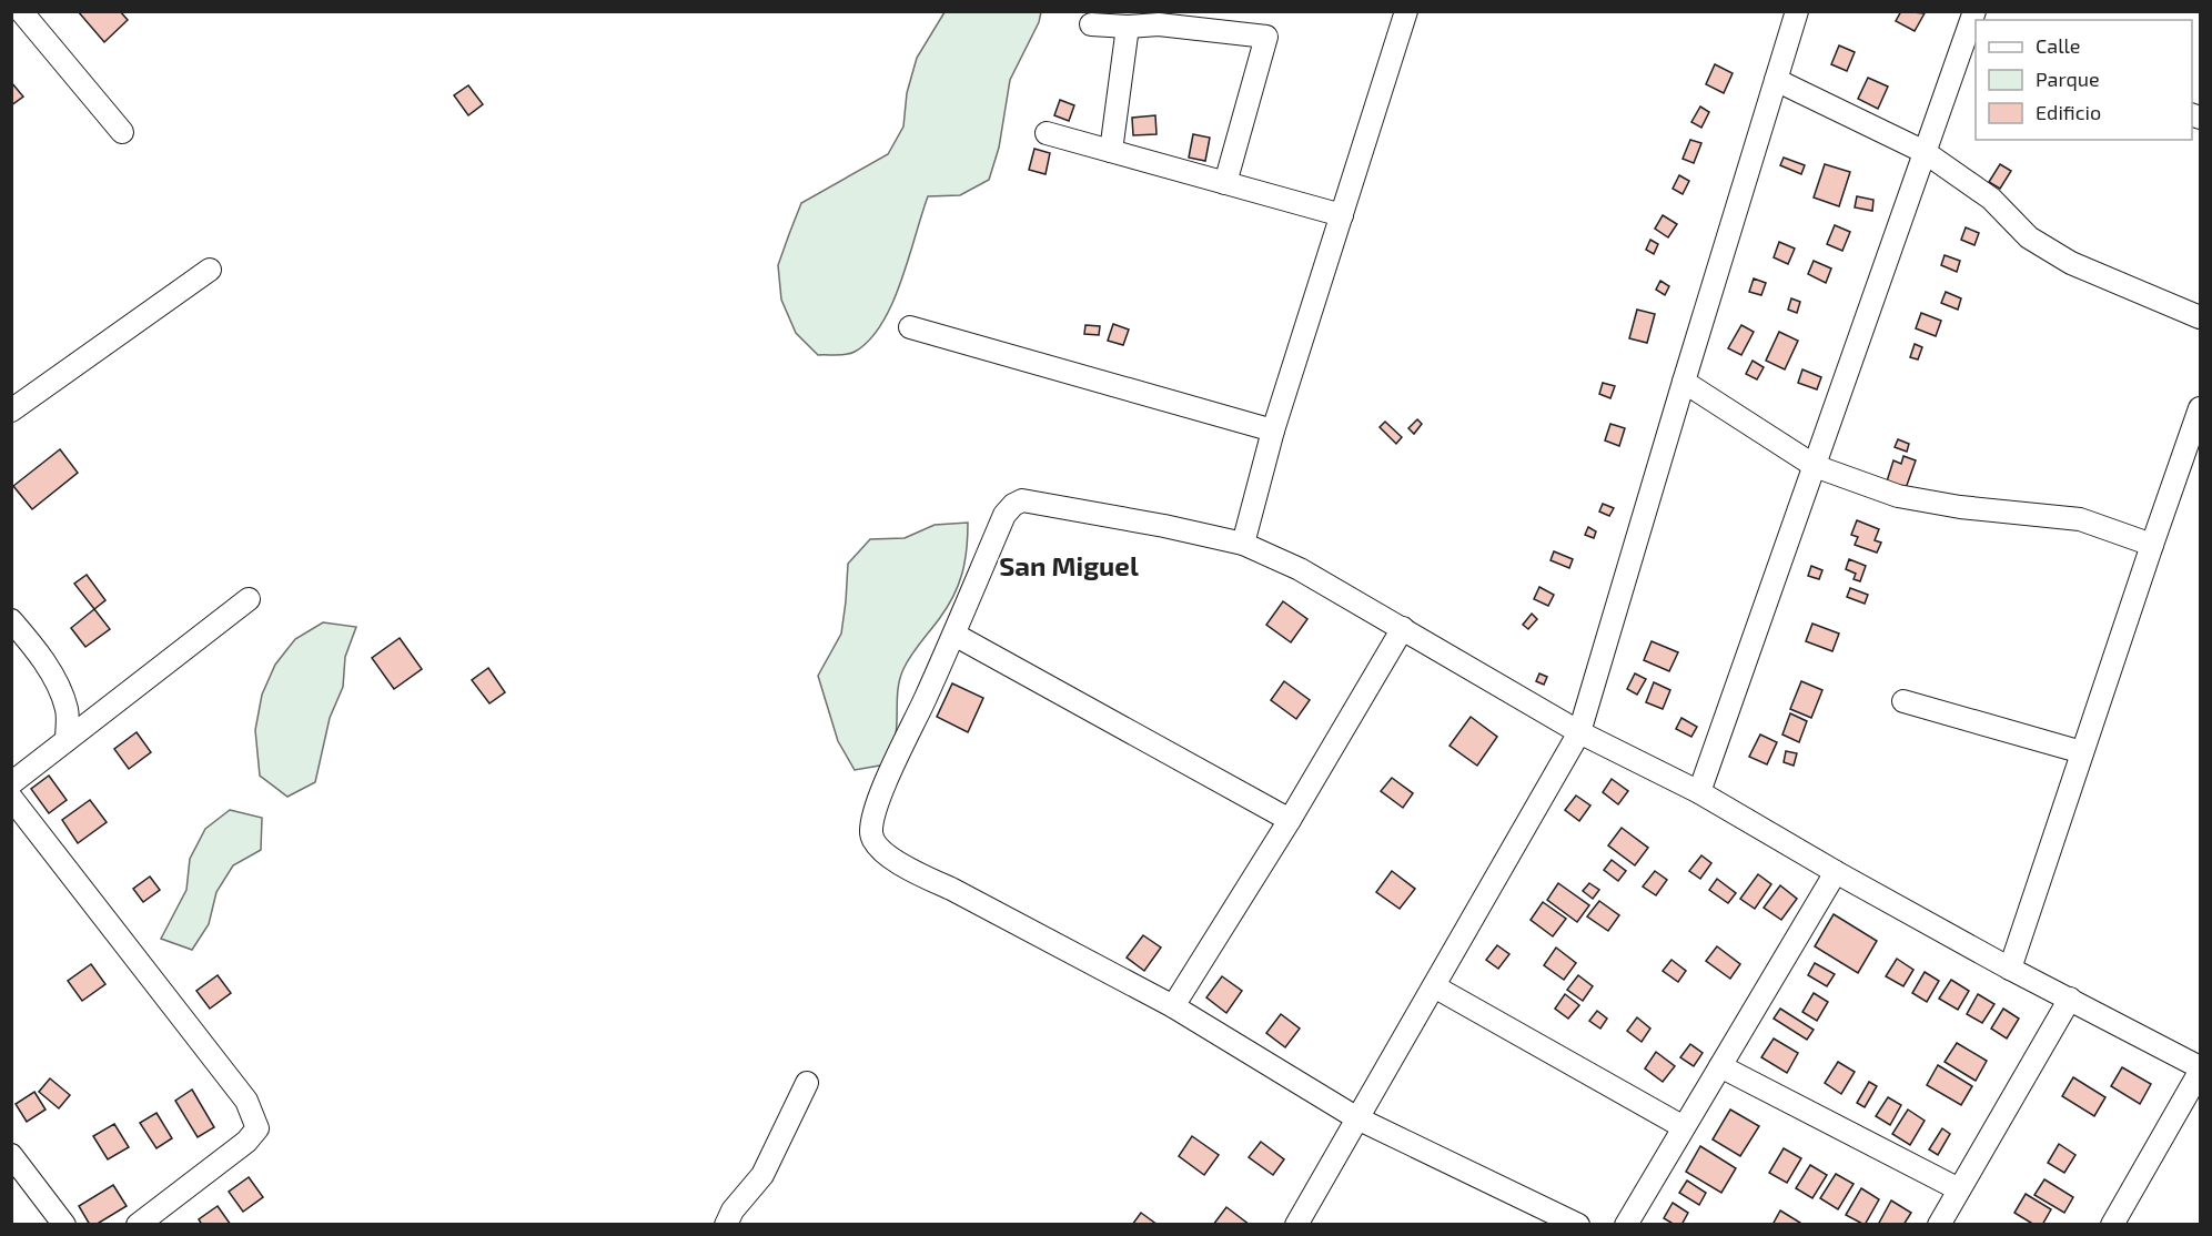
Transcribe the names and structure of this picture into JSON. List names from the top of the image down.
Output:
{
  "districts": ["San Miguel"],
  "legend": ["Calle", "Parque", "Edificio"]
}
